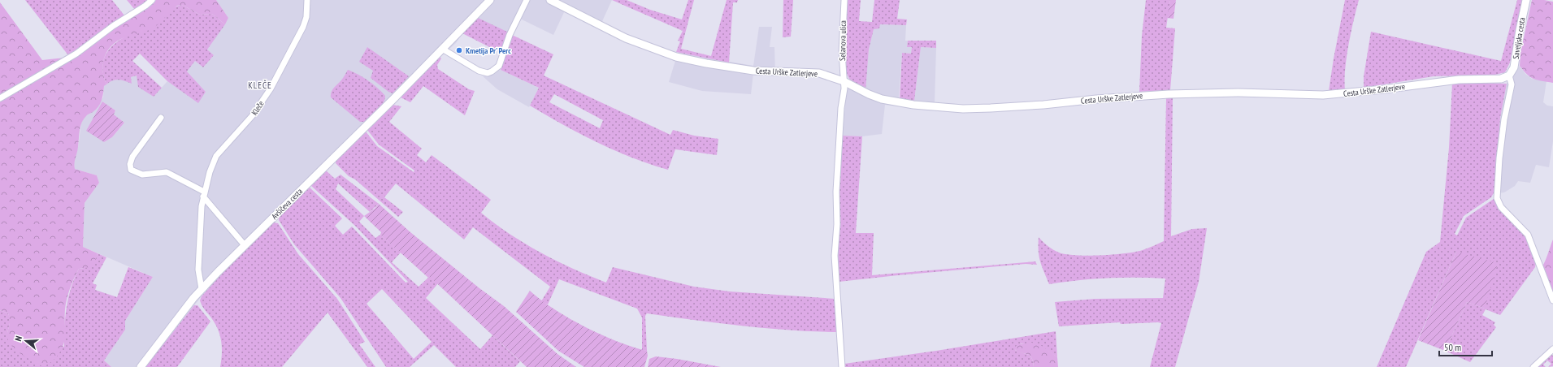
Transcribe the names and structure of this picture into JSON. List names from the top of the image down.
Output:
{
  "streets": {
    "street": [
      "Saveljska cesta",
      "Selanova ulica",
      "Cesta Urške Zatlerjeve",
      "Kleče",
      "Avšičeva cesta"
    ]
  },
  "crossings": [
    ["Saveljska cesta", "Cesta Urške Zatlerjeve"],
    ["Selanova ulica", "Cesta Urške Zatlerjeve"],
    ["Kleče", "Avšičeva cesta"]
  ],
  "districts": ["KLEČE"],
  "places": ["Kmetija Pr' Perc"],
  "scale_bar": "50 m",
  "north": "left"
}
